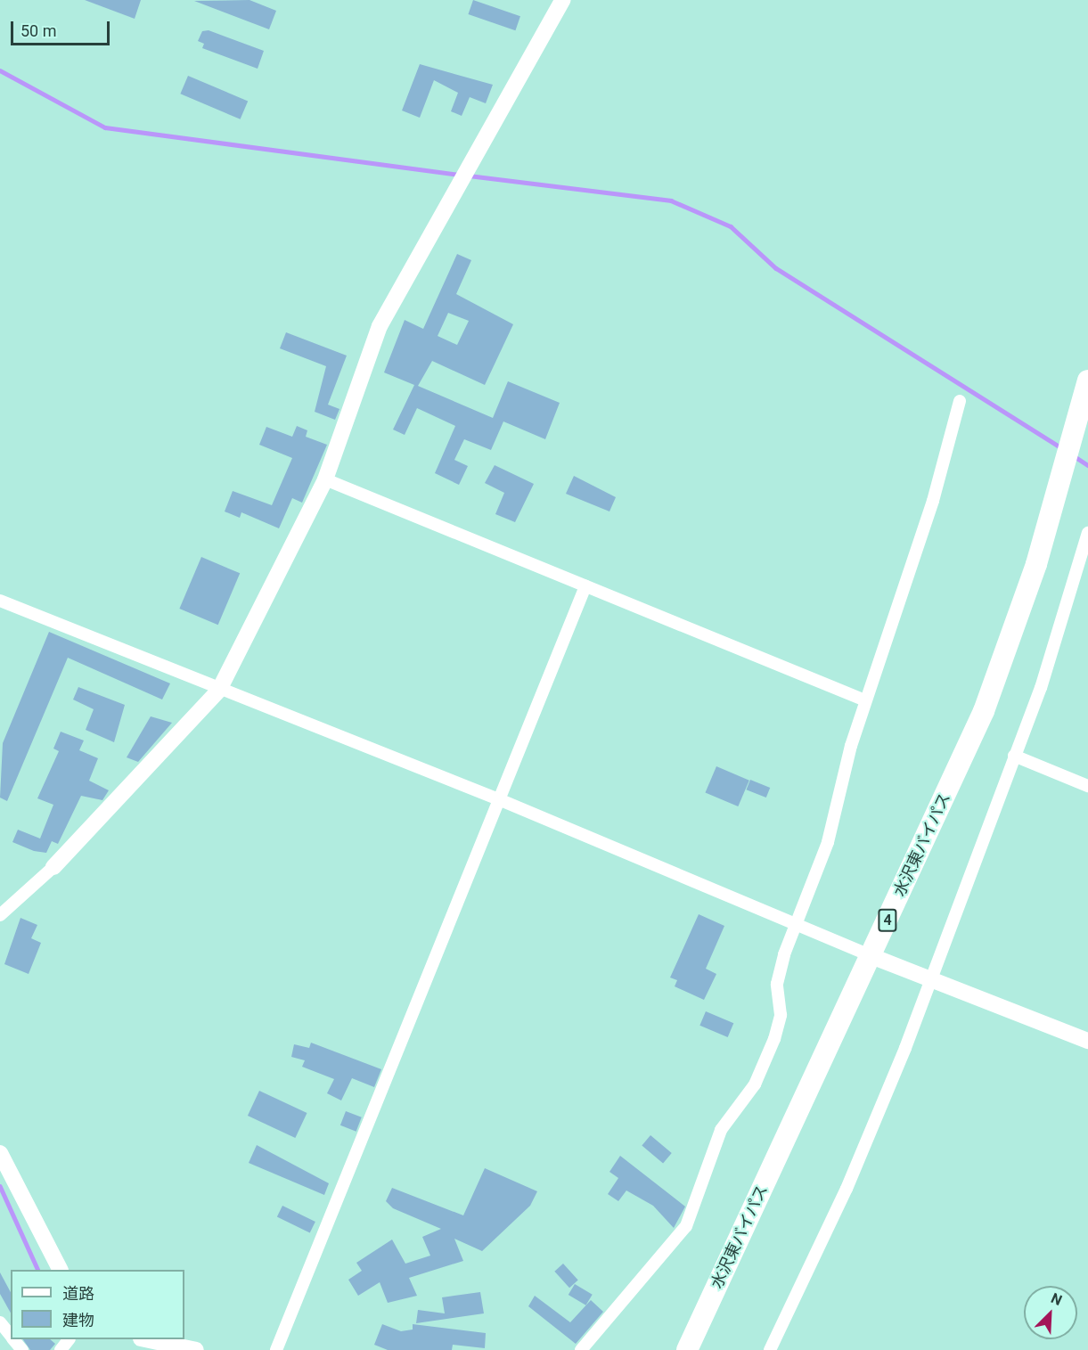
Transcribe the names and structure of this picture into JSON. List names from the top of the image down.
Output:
{
  "streets": {
    "highway": ["水沢東バイパス", "4"]
  },
  "legend": ["道路", "建物"],
  "scale_bar": "50 m",
  "north": "top right"
}
